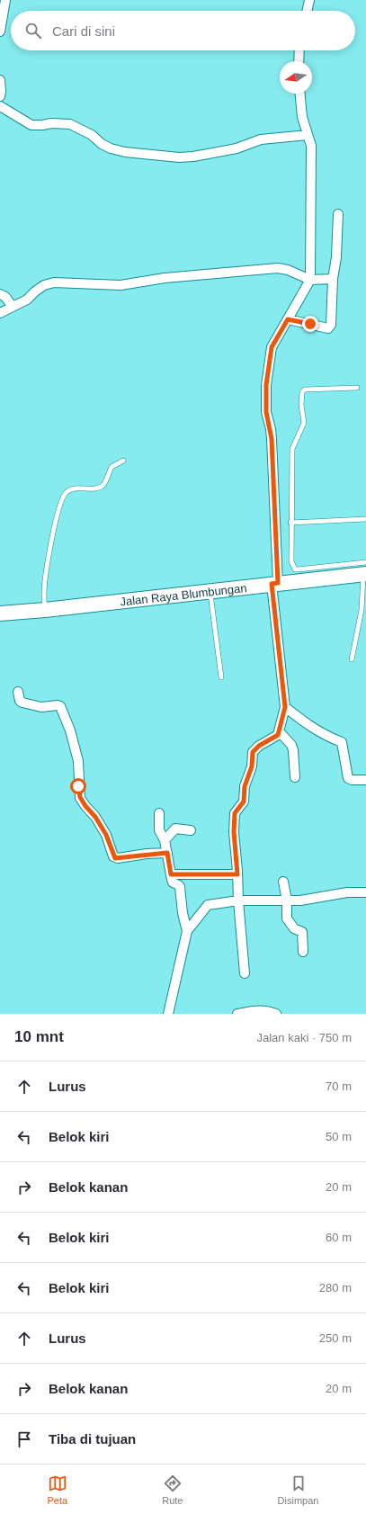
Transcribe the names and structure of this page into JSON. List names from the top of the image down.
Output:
{
  "streets": {
    "main road": ["Jalan Raya Blumbungan"]
  },
  "north": "left",
  "page": {
    "search": "Cari di sini",
    "heading": ["10 mnt", "Jalan kaki · 750 m"],
    "list": [
      ["Lurus", "70 m"],
      ["Belok kiri", "50 m"],
      ["Belok kanan", "20 m"],
      ["Belok kiri", "60 m"],
      ["Belok kiri", "280 m"],
      ["Lurus", "250 m"],
      ["Belok kanan", "20 m"],
      "Tiba di tujuan"
    ],
    "nav": ["Peta", "Rute", "Disimpan"]
  }
}
